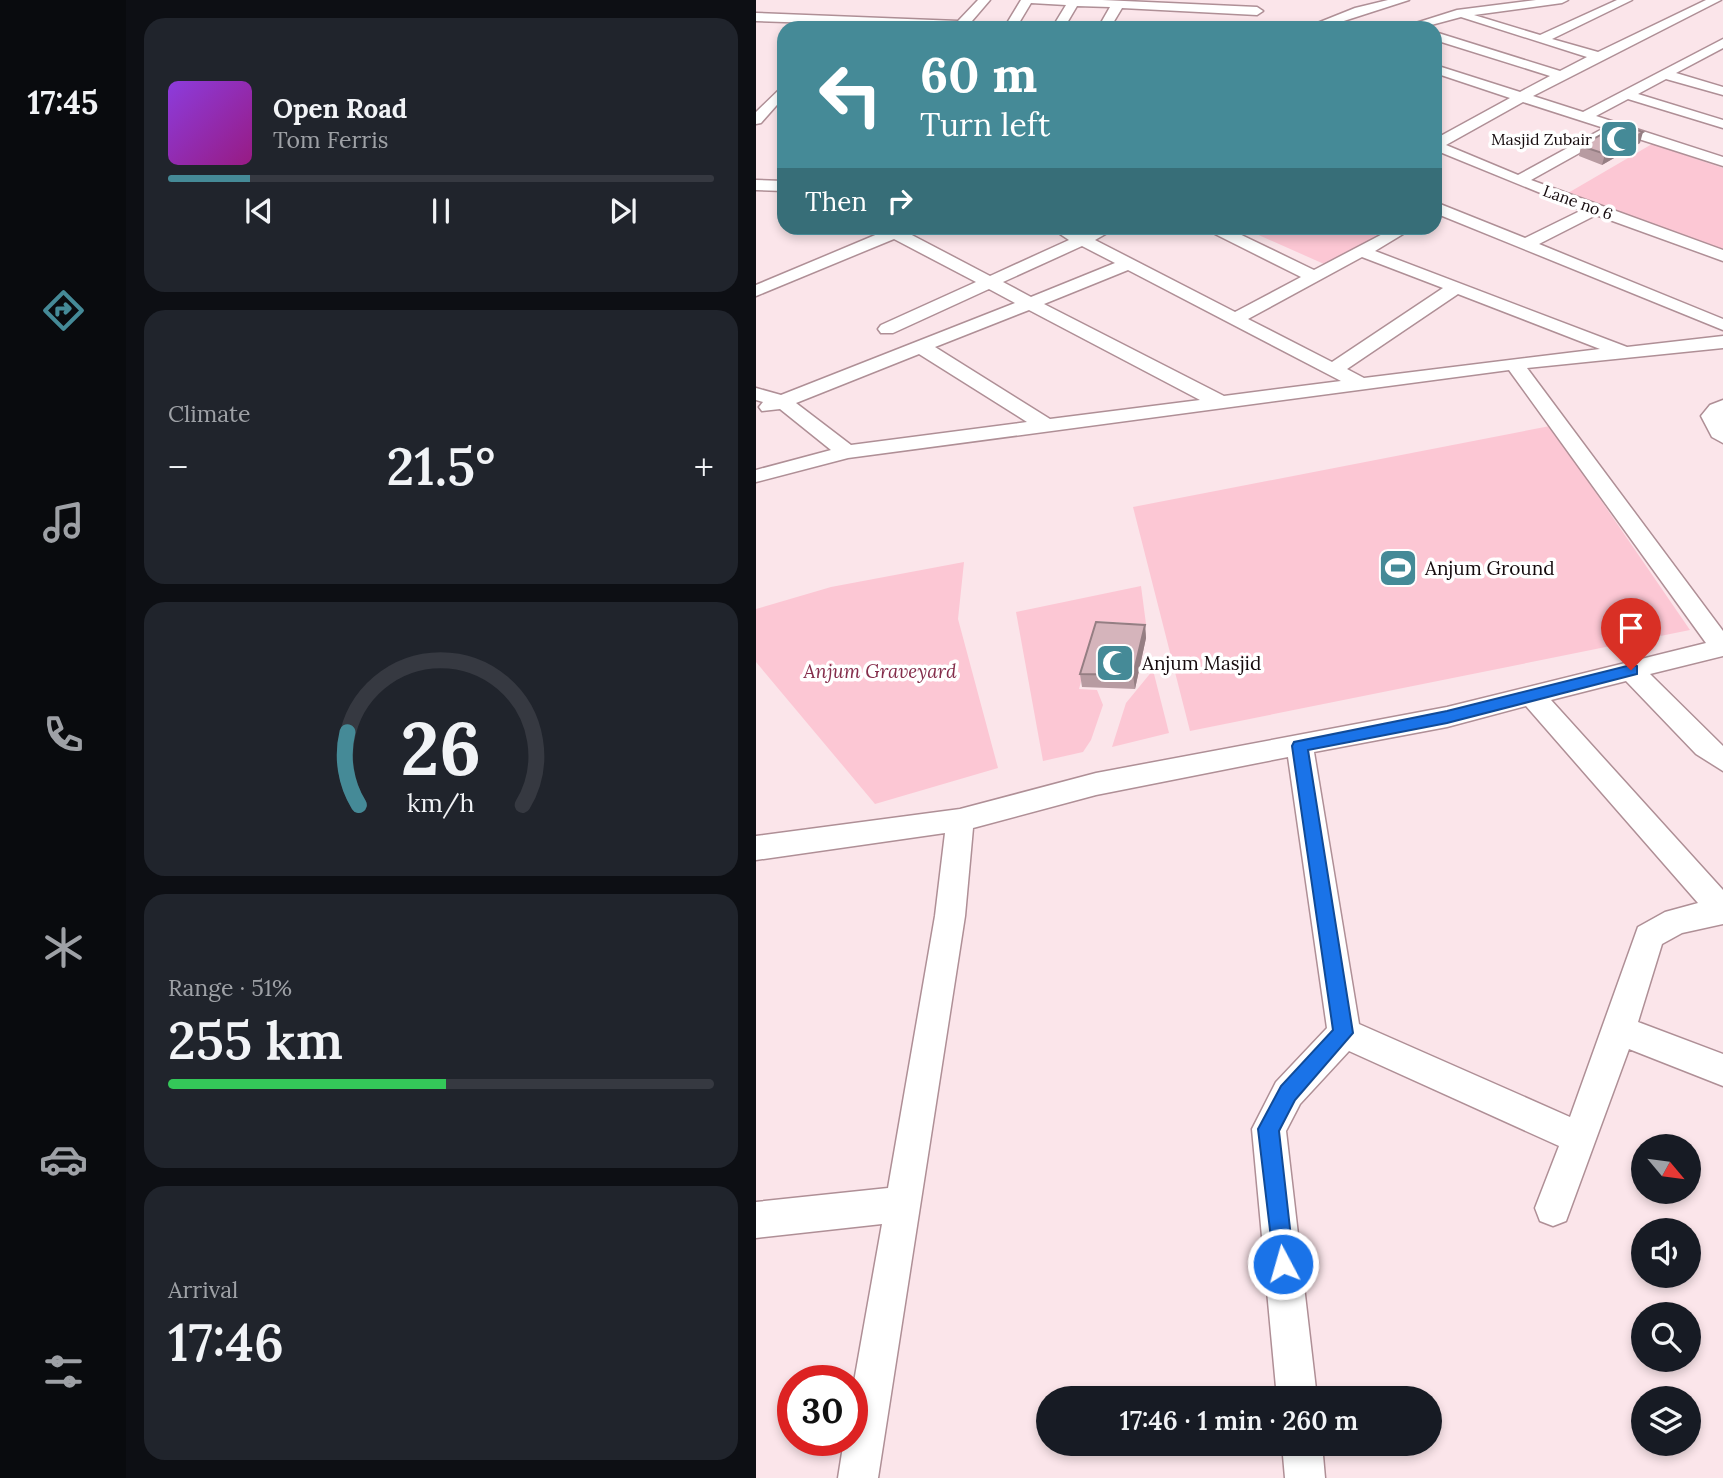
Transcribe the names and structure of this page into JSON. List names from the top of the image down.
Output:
{
  "streets": {
    "street": ["Lane no 6"]
  },
  "parks": ["Anjum Graveyard"],
  "places": {
    "mosque": ["Masjid Zubair", "Anjum Masjid"],
    "sports": ["Anjum Ground"]
  },
  "north": "bottom right",
  "page": {
    "tabs": "17:45",
    "turn": ["60 m", "Turn left"],
    "song": ["Open Road", "Tom Ferris"],
    "then": "Then",
    "tile": [
      "Climate",
      ["Range · 51%", "255 km"],
      ["Arrival", "17:46"]
    ],
    "heat": ["−", "21.5°", "+"],
    "limit": "30",
    "trip": "17:46 · 1 min · 260 m",
    "gauge": ["26", "km/h"]
  }
}
